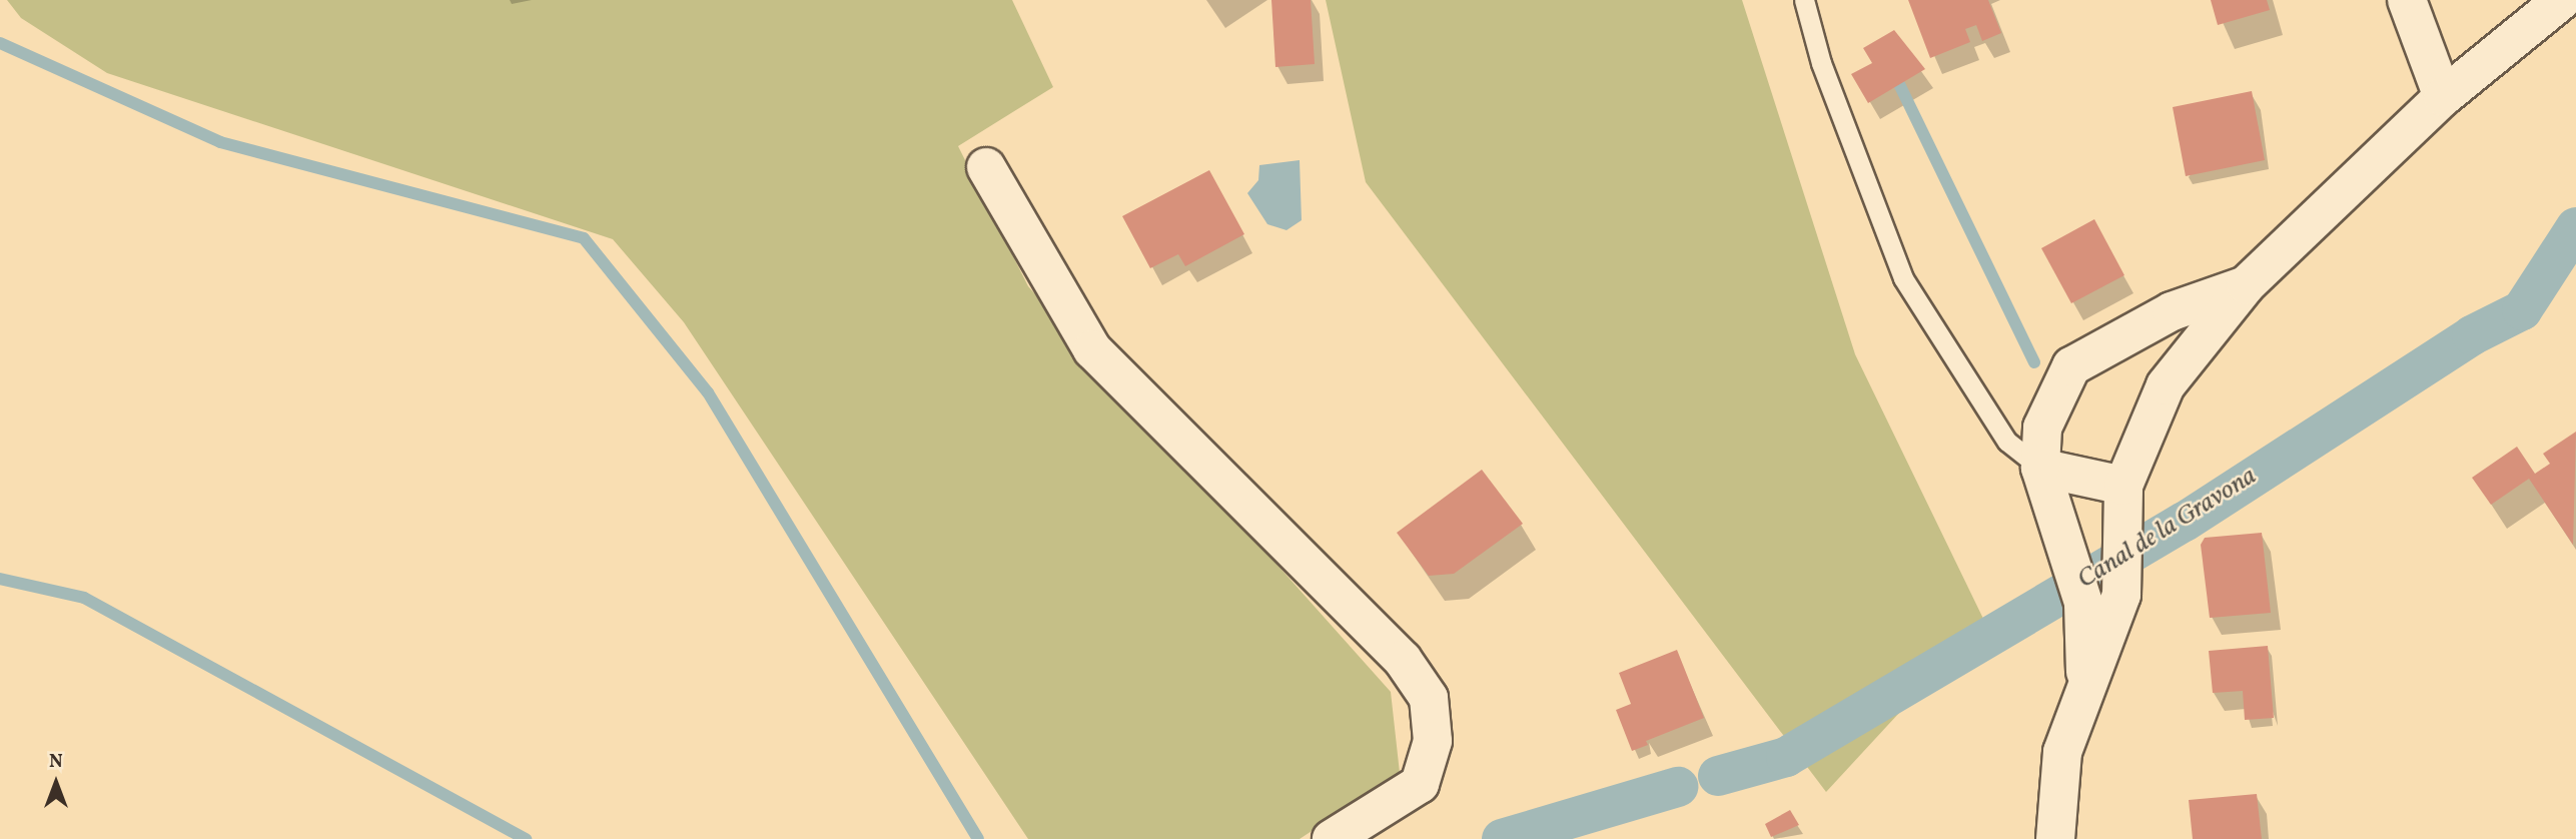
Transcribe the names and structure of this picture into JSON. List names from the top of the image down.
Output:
{
  "water": ["Canal de la Gravona"],
  "north": "top"
}
